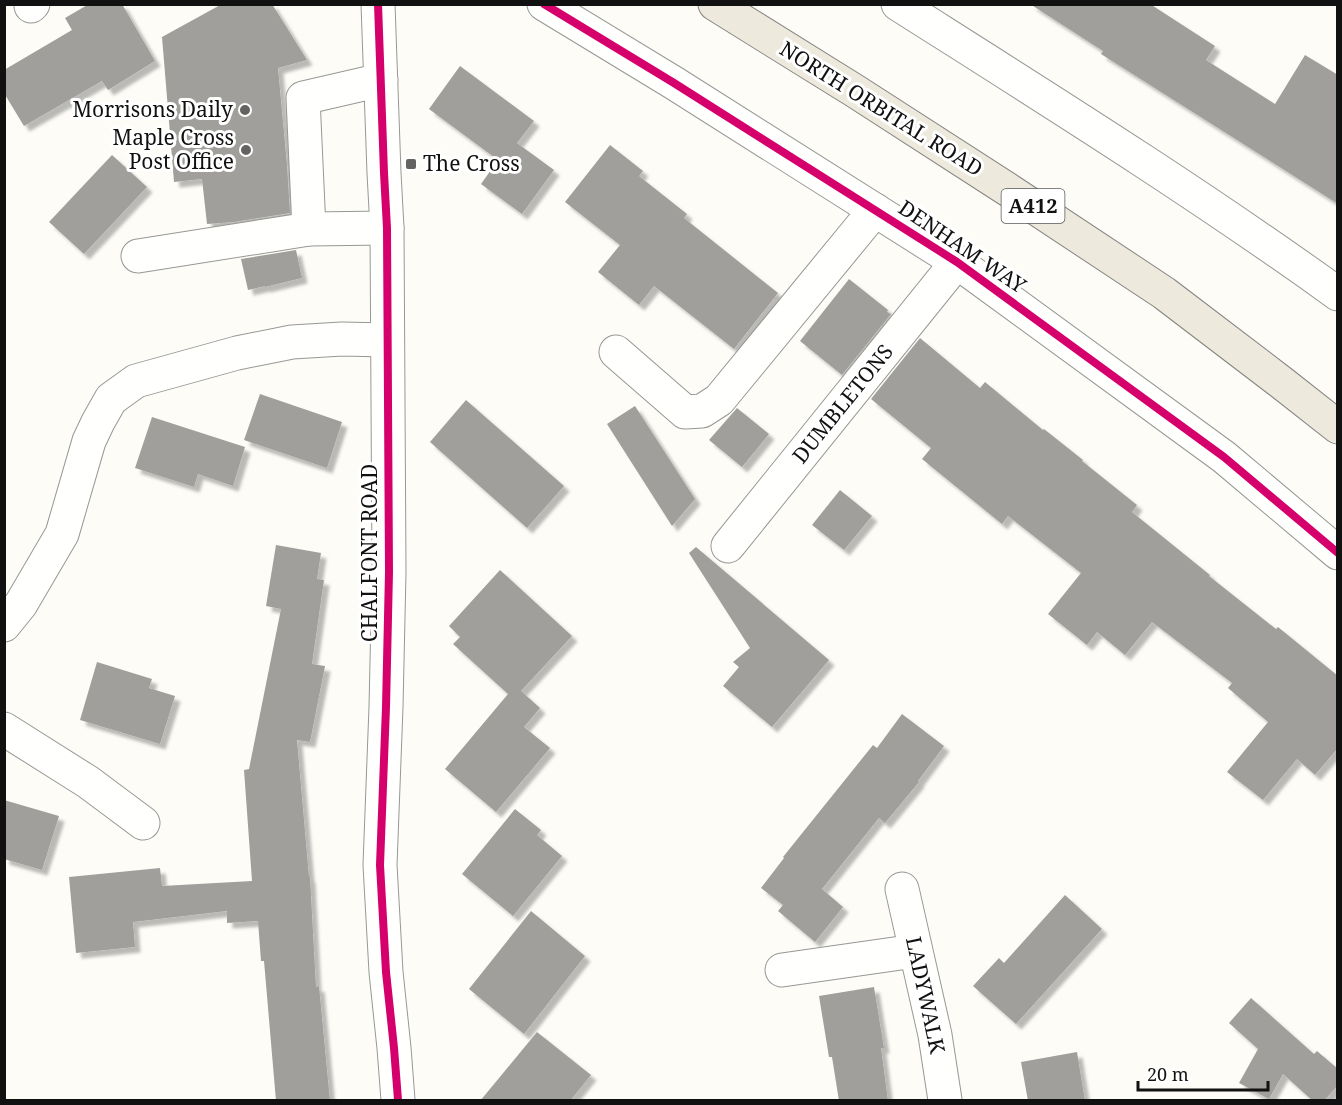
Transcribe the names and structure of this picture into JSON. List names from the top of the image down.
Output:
{
  "streets": {
    "main road": ["NORTH ORBITAL ROAD", "A412"],
    "street": [
      "DENHAM WAY",
      "DUMBLETONS",
      "CHALFONT ROAD",
      "LADYWALK"
    ]
  },
  "crossings": [
    ["DENHAM WAY", "DUMBLETONS"]
  ],
  "places": {
    "other": ["Morrisons Daily", "Maple Cross Post Office"],
    "transit": ["The Cross"]
  },
  "scale_bar": "20 m"
}
